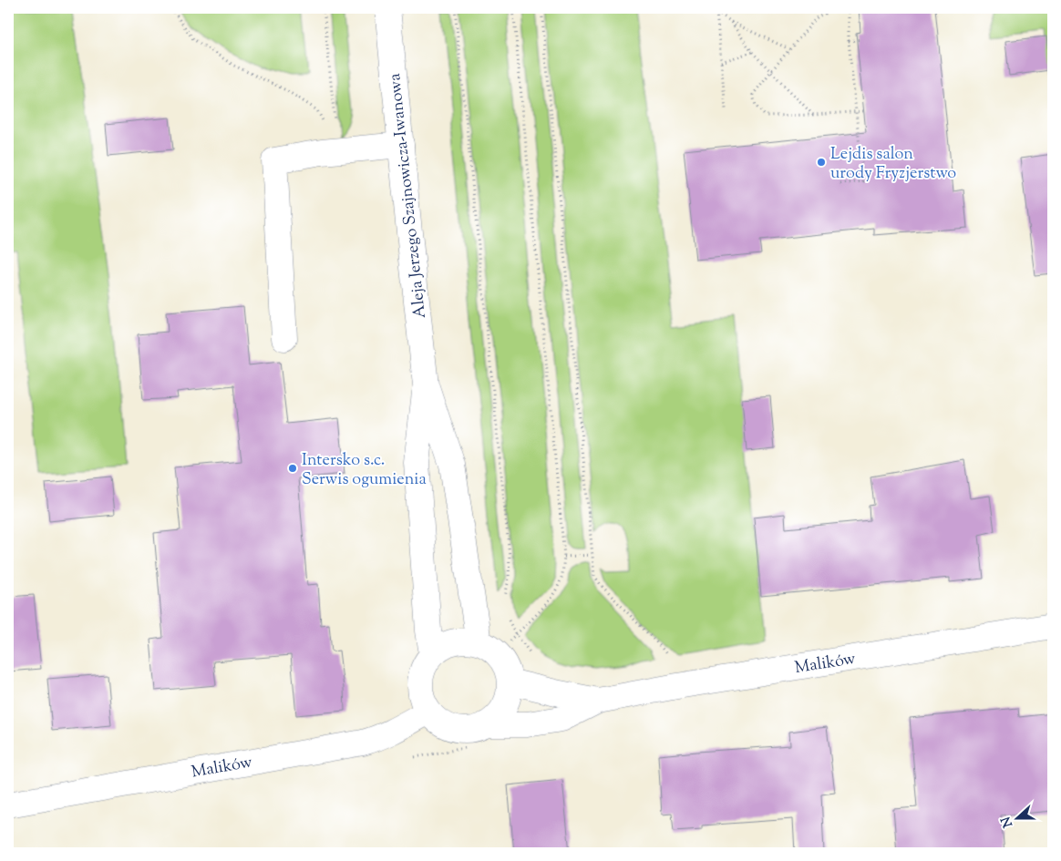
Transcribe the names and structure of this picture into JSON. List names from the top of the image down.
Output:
{
  "streets": {
    "main road": ["Aleja Jerzego Szajnowicza-Iwanowa", "Malików"]
  },
  "crossings": [
    ["Aleja Jerzego Szajnowicza-Iwanowa", "Malików"]
  ],
  "places": ["Lejdis salon urody Fryzjerstwo", "Intersko s.c. Serwis ogumienia"],
  "north": "left"
}
